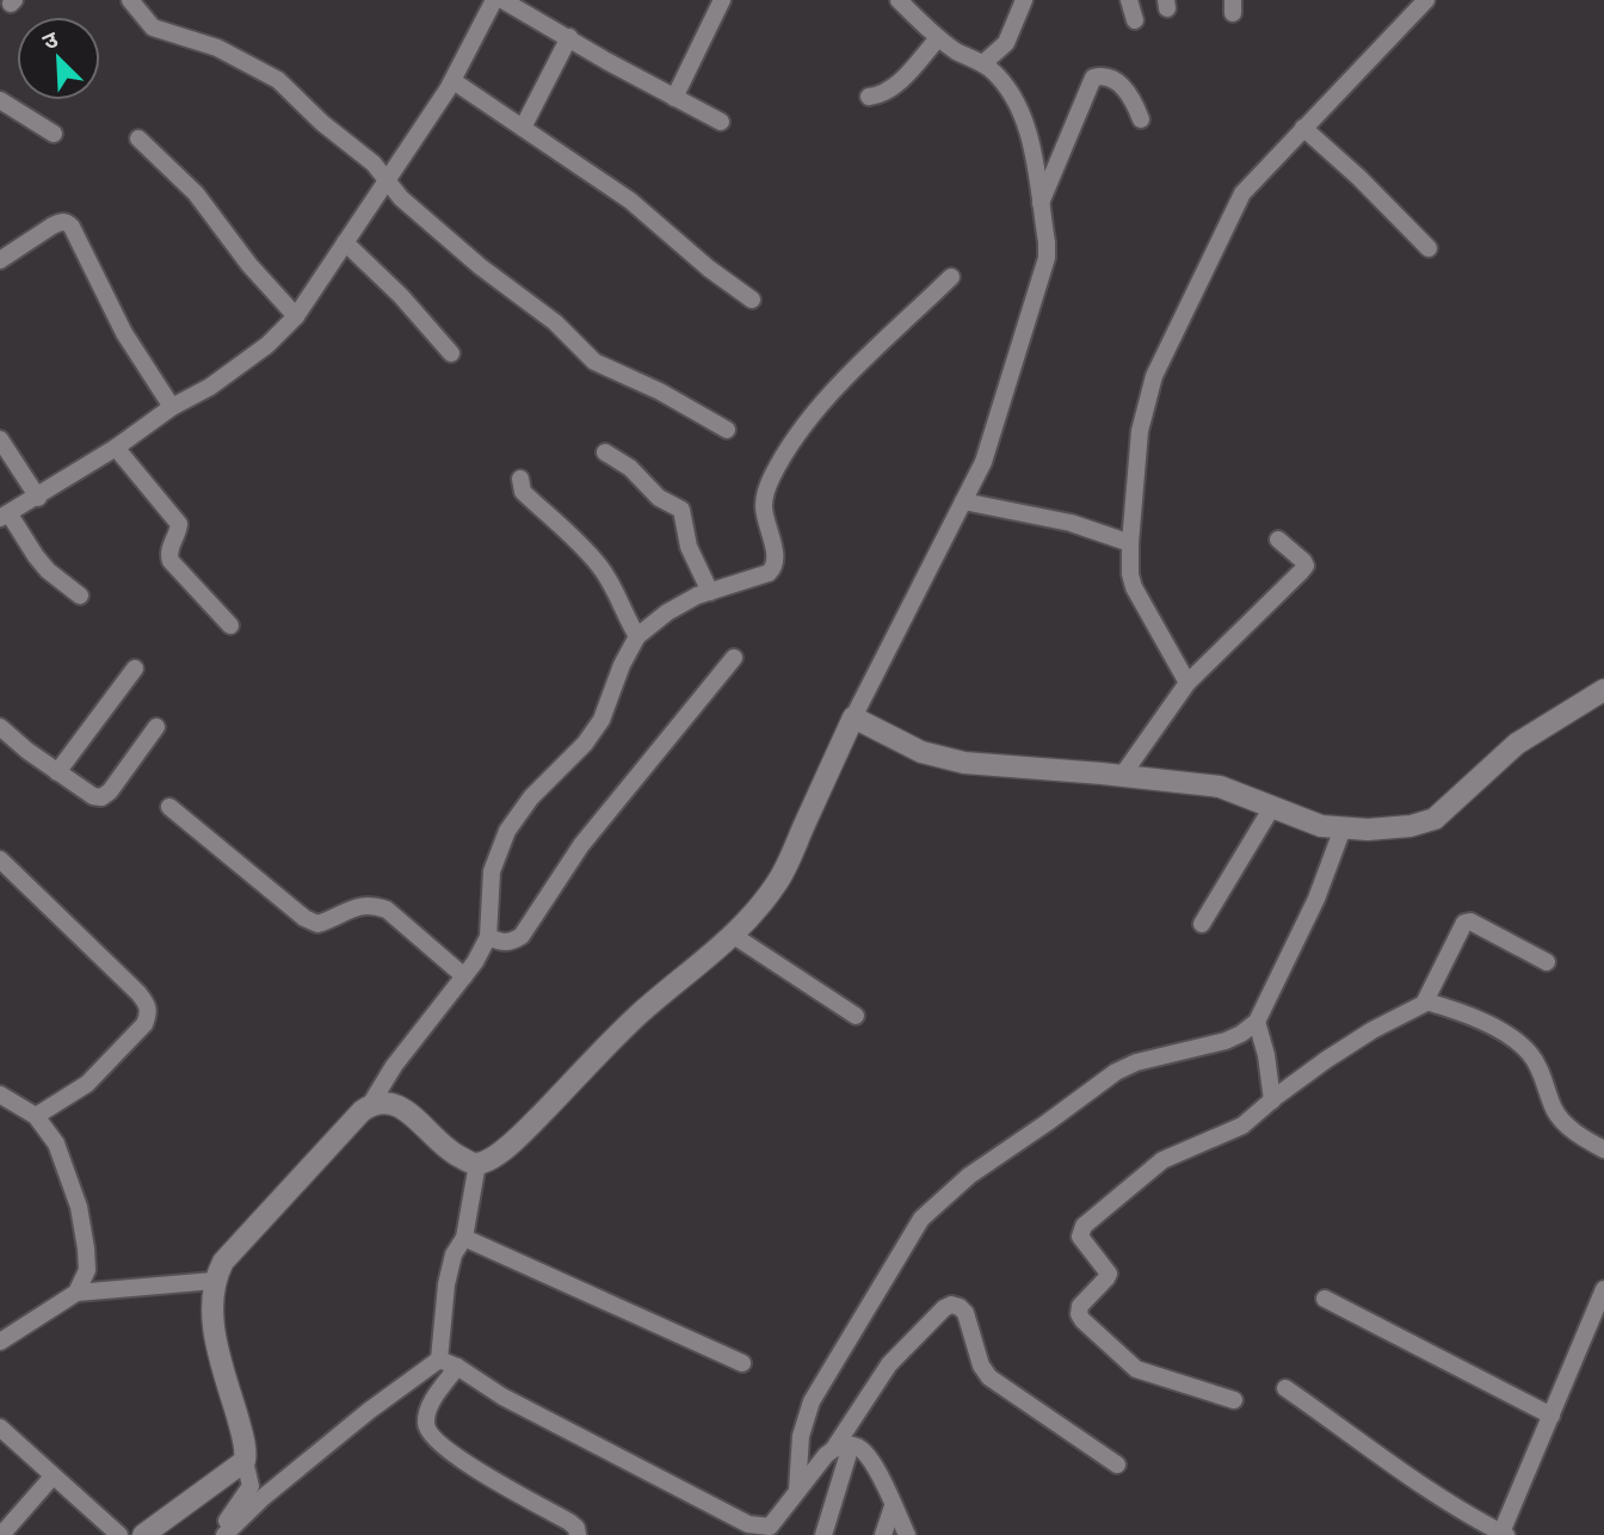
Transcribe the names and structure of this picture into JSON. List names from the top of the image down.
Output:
{
  "north": "top left"
}
